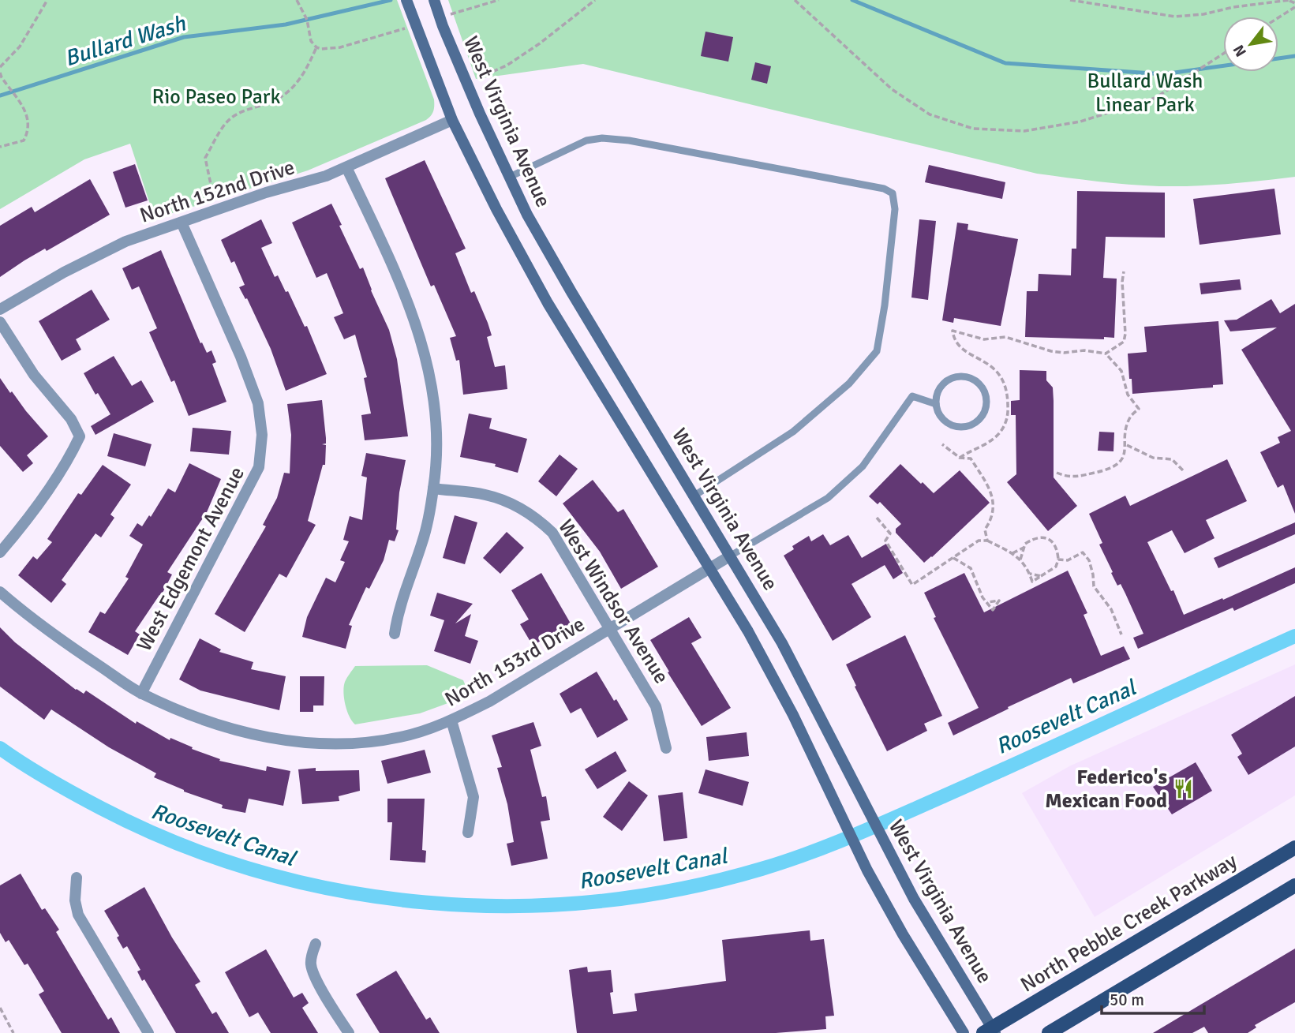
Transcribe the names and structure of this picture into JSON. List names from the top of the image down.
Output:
{
  "streets": {
    "main road": ["West Virginia Avenue", "North Pebble Creek Parkway"],
    "street": [
      "North 152nd Drive",
      "West Edgemont Avenue",
      "West Windsor Avenue",
      "North 153rd Drive"
    ]
  },
  "crossings": [
    ["West Virginia Avenue", "North 152nd Drive"],
    ["West Virginia Avenue", "North 153rd Drive"],
    ["West Virginia Avenue", "North Pebble Creek Parkway"],
    ["North 152nd Drive", "West Edgemont Avenue"],
    ["West Edgemont Avenue", "North 153rd Drive"],
    ["West Windsor Avenue", "North 153rd Drive"]
  ],
  "water": ["Bullard Wash", "Roosevelt Canal"],
  "parks": ["Bullard Wash Linear Park", "Rio Paseo Park"],
  "places": {
    "restaurant": ["Federico's Mexican Food"]
  },
  "scale_bar": "50 m",
  "north": "bottom left"
}
